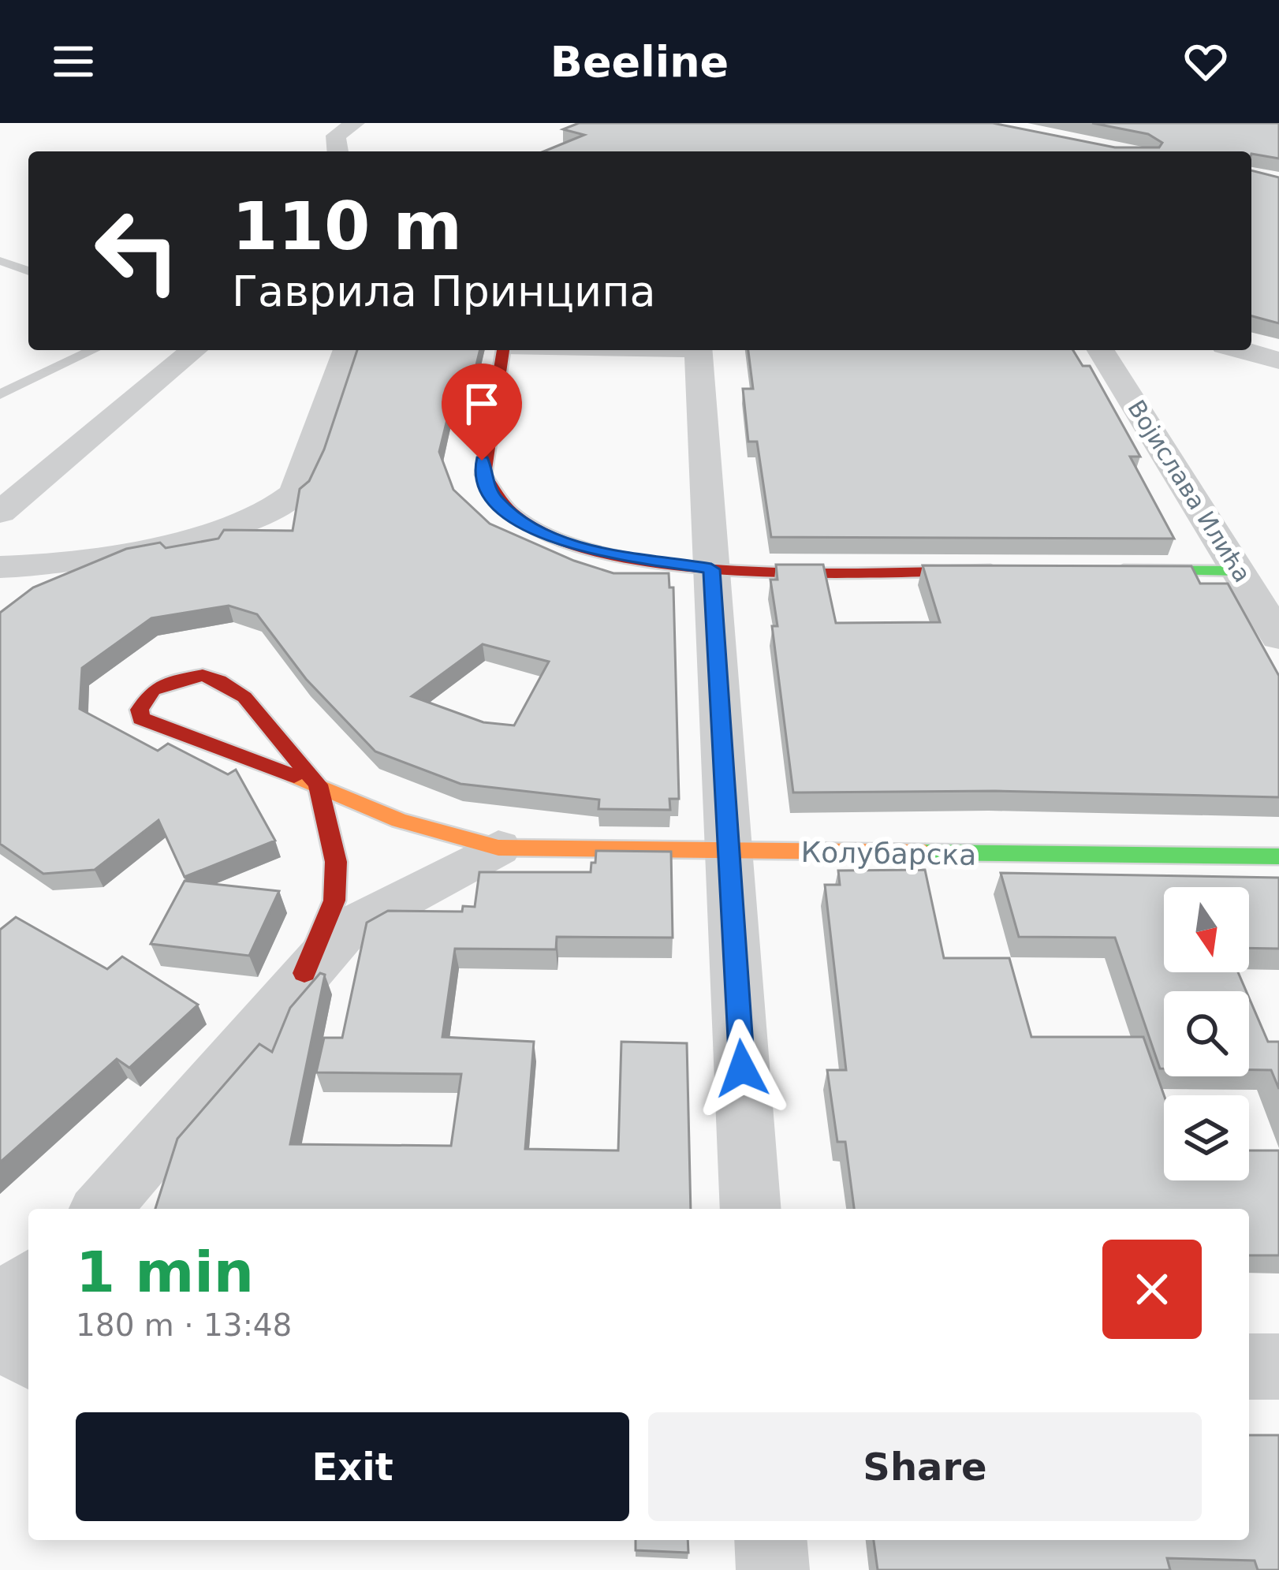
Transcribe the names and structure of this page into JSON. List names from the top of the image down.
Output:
{
  "streets": {
    "street": ["Војислава Илића", "Колубарска"]
  },
  "north": "bottom",
  "page": {
    "header": "Beeline",
    "turn": ["110 m", "Гаврила Принципа"],
    "heading": ["1 min", "180 m · 13:48"],
    "buttons": ["Exit", "Share"]
  }
}
